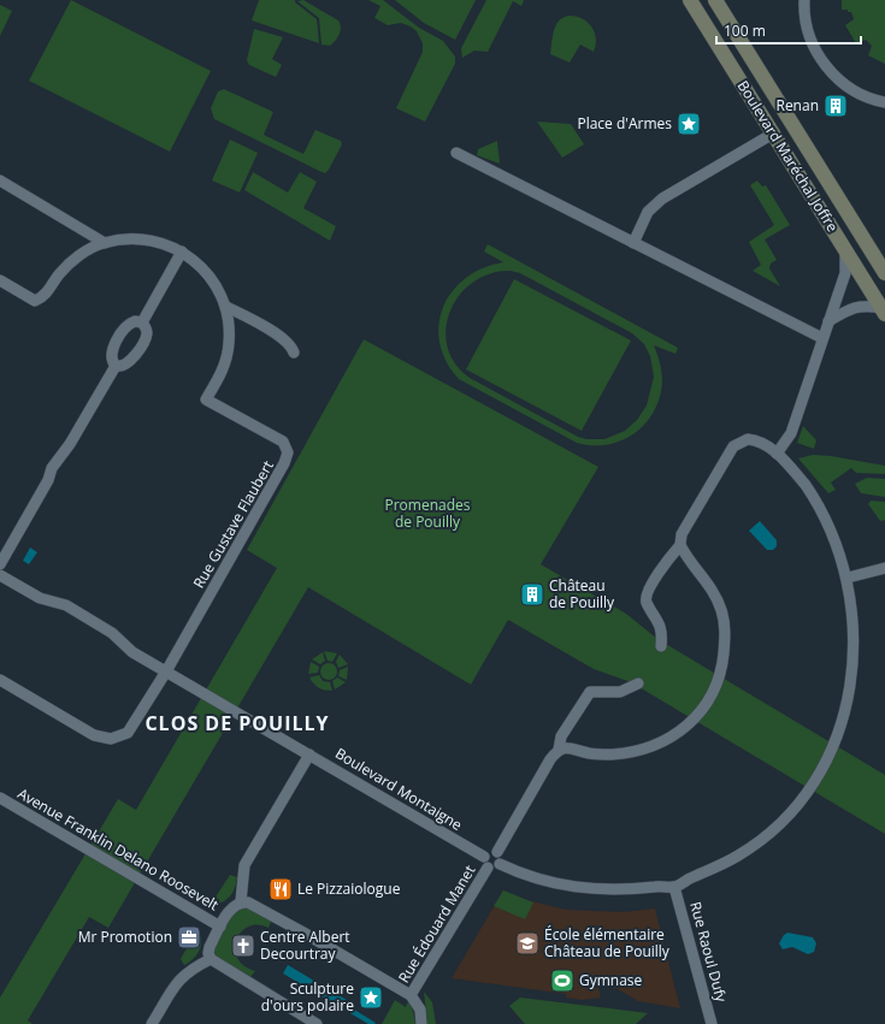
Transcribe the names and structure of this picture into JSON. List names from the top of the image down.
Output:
{
  "streets": {
    "main road": ["Boulevard Maréchal Joffre"],
    "street": [
      "Rue Gustave Flaubert",
      "Boulevard Montaigne",
      "Avenue Franklin Delano Roosevelt",
      "Rue Édouard Manet",
      "Rue Raoul Dufy"
    ]
  },
  "crossings": [
    ["Rue Gustave Flaubert", "Boulevard Montaigne"],
    ["Boulevard Montaigne", "Rue Édouard Manet"]
  ],
  "districts": ["CLOS DE POUILLY"],
  "parks": ["Promenades de Pouilly"],
  "places": {
    "building": ["Renan", "Château de Pouilly"],
    "place": ["Place d'Armes", "Sculpture d'ours polaire"],
    "restaurant": ["Le Pizzaiologue"],
    "office": ["Mr Promotion"],
    "school or university": ["École élémentaire Château de Pouilly"],
    "church": ["Centre Albert Decourtray"],
    "sports": ["Gymnase"]
  },
  "scale_bar": "100 m"
}
